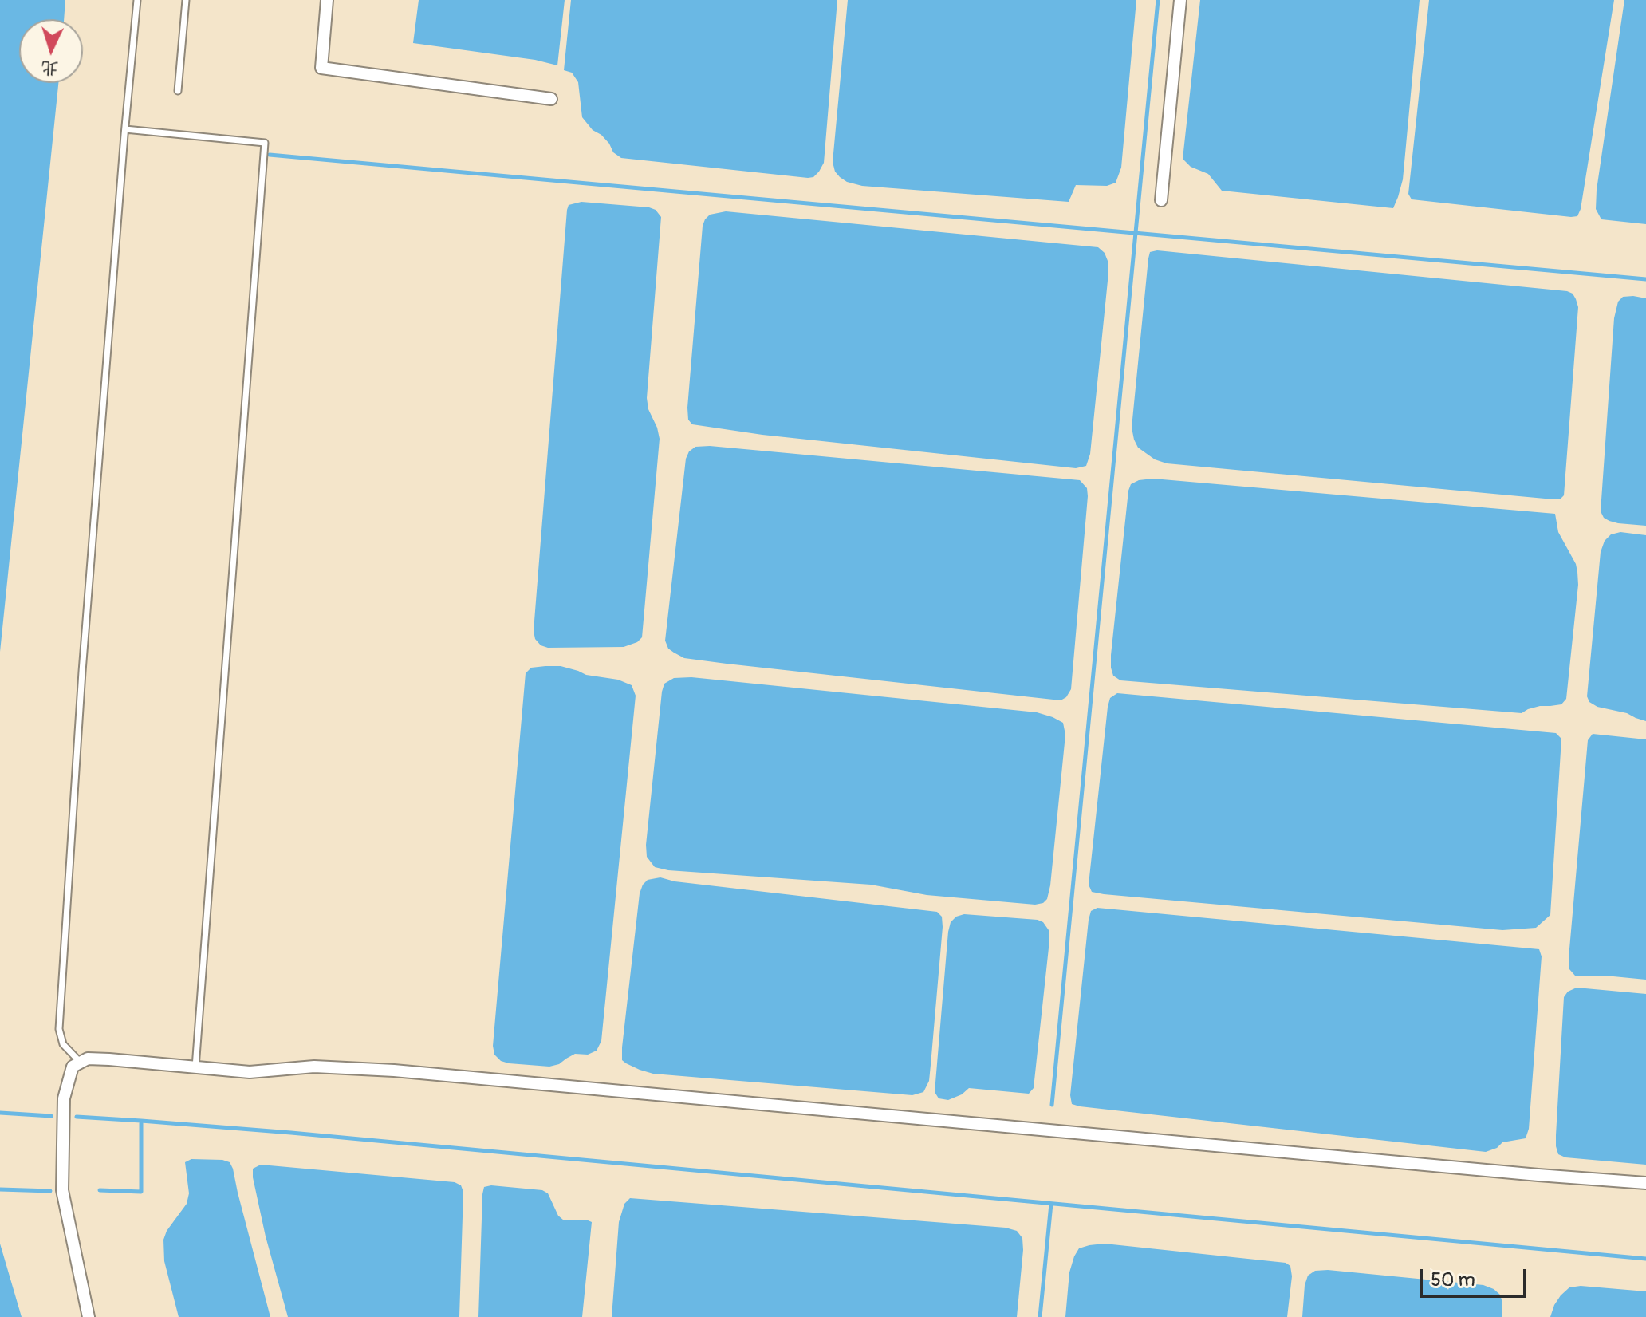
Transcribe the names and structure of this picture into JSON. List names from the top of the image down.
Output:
{
  "scale_bar": "50 m",
  "north": "bottom"
}
